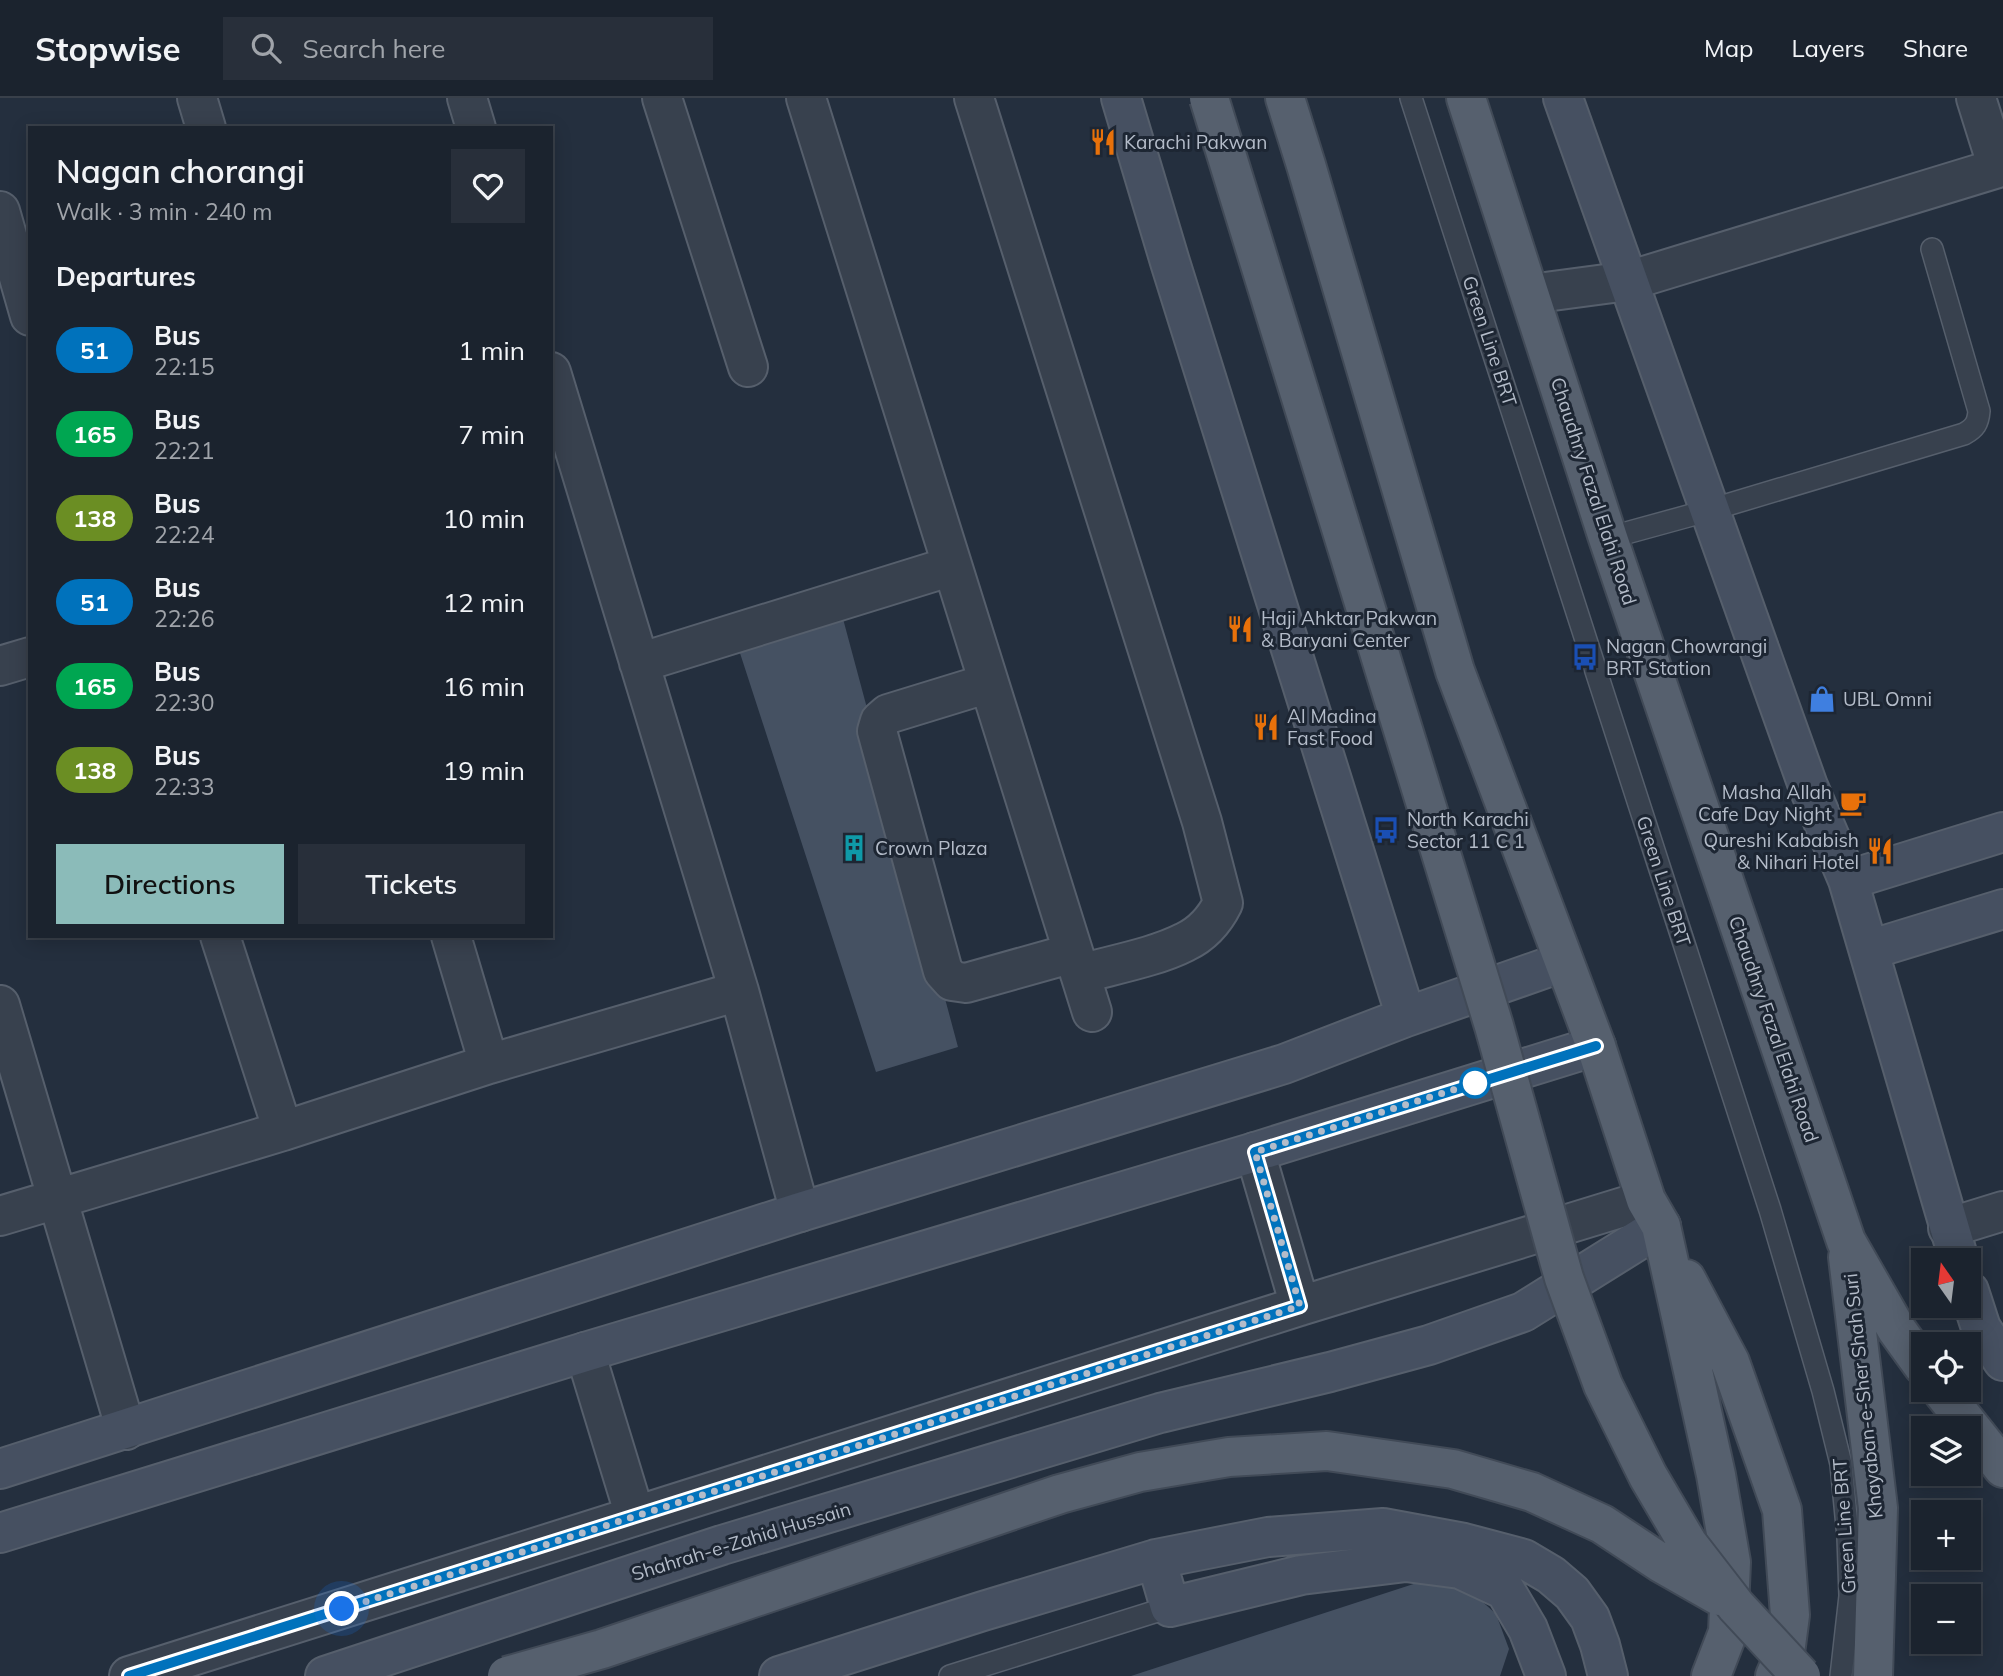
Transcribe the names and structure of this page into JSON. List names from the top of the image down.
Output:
{
  "streets": {
    "main road": ["Chaudhry Fazal Elahi Road", "Khayaban-e-Sher Shah Suri"],
    "street": ["Shahrah-e-Zahid Hussain"],
    "lane": ["Green Line BRT"]
  },
  "crossings": [
    ["Chaudhry Fazal Elahi Road", "Khayaban-e-Sher Shah Suri"]
  ],
  "places": {
    "restaurant": [
      "Karachi Pakwan",
      "Haji Ahktar Pakwan & Baryani Center",
      "Al Madina Fast Food",
      "Qureshi Kababish & Nihari Hotel"
    ],
    "bus stop": ["Nagan Chowrangi BRT Station", "North Karachi Sector 11 C 1"],
    "shop": ["UBL Omni"],
    "cafe": ["Masha Allah Cafe Day Night"],
    "building": ["Crown Plaza"]
  },
  "lines": ["bus line 51"],
  "north": "top",
  "page": {
    "header": "Stopwise",
    "search": "Search here",
    "nav": ["Map", "Layers", "Share"],
    "heading": [
      ["Nagan chorangi", "Walk · 3 min · 240 m"],
      "Departures"
    ],
    "list": [
      {
        "mark": "51",
        "name": "Bus",
        "note": "22:15",
        "value": "1 min"
      },
      {
        "mark": "165",
        "name": "Bus",
        "note": "22:21",
        "value": "7 min"
      },
      {
        "mark": "138",
        "name": "Bus",
        "note": "22:24",
        "value": "10 min"
      },
      {
        "mark": "51",
        "name": "Bus",
        "note": "22:26",
        "value": "12 min"
      },
      {
        "mark": "165",
        "name": "Bus",
        "note": "22:30",
        "value": "16 min"
      },
      {
        "mark": "138",
        "name": "Bus",
        "note": "22:33",
        "value": "19 min"
      }
    ],
    "buttons": ["Directions", "Tickets"],
    "map_buttons": ["+", "−"]
  }
}
